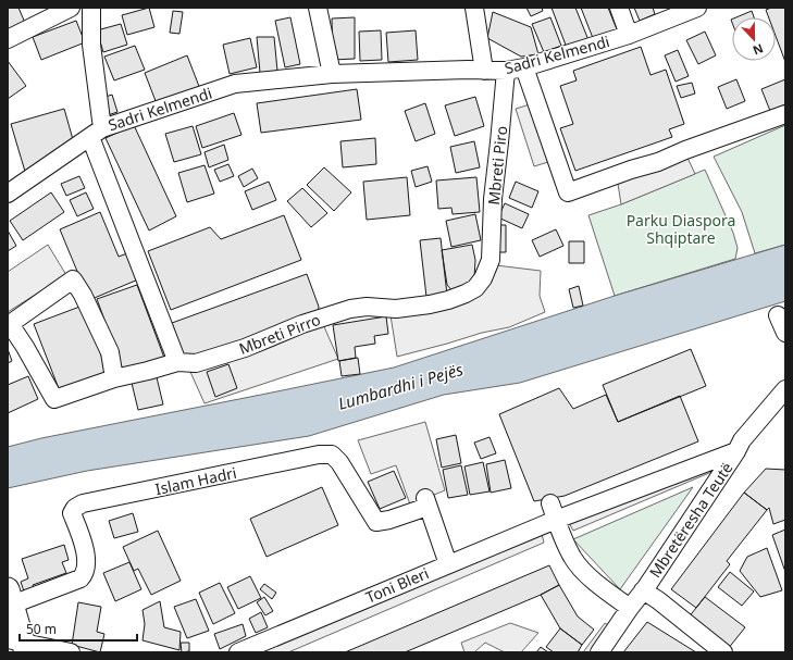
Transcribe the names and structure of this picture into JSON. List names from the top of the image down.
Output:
{
  "streets": {
    "street": [
      "Sadri Kelmendi",
      "Mbreti Piro",
      "Mbreti Pirro",
      "Islam Hadri",
      "Mbretëresha Teutë",
      "Toni Bleri"
    ]
  },
  "crossings": [
    ["Sadri Kelmendi", "Mbreti Piro"],
    ["Mbreti Piro", "Mbreti Pirro"],
    ["Islam Hadri", "Toni Bleri"],
    ["Mbretëresha Teutë", "Toni Bleri"]
  ],
  "water": ["Lumbardhi i Pejës"],
  "parks": ["Parku Diaspora Shqiptare"],
  "scale_bar": "50 m",
  "north": "bottom"
}
